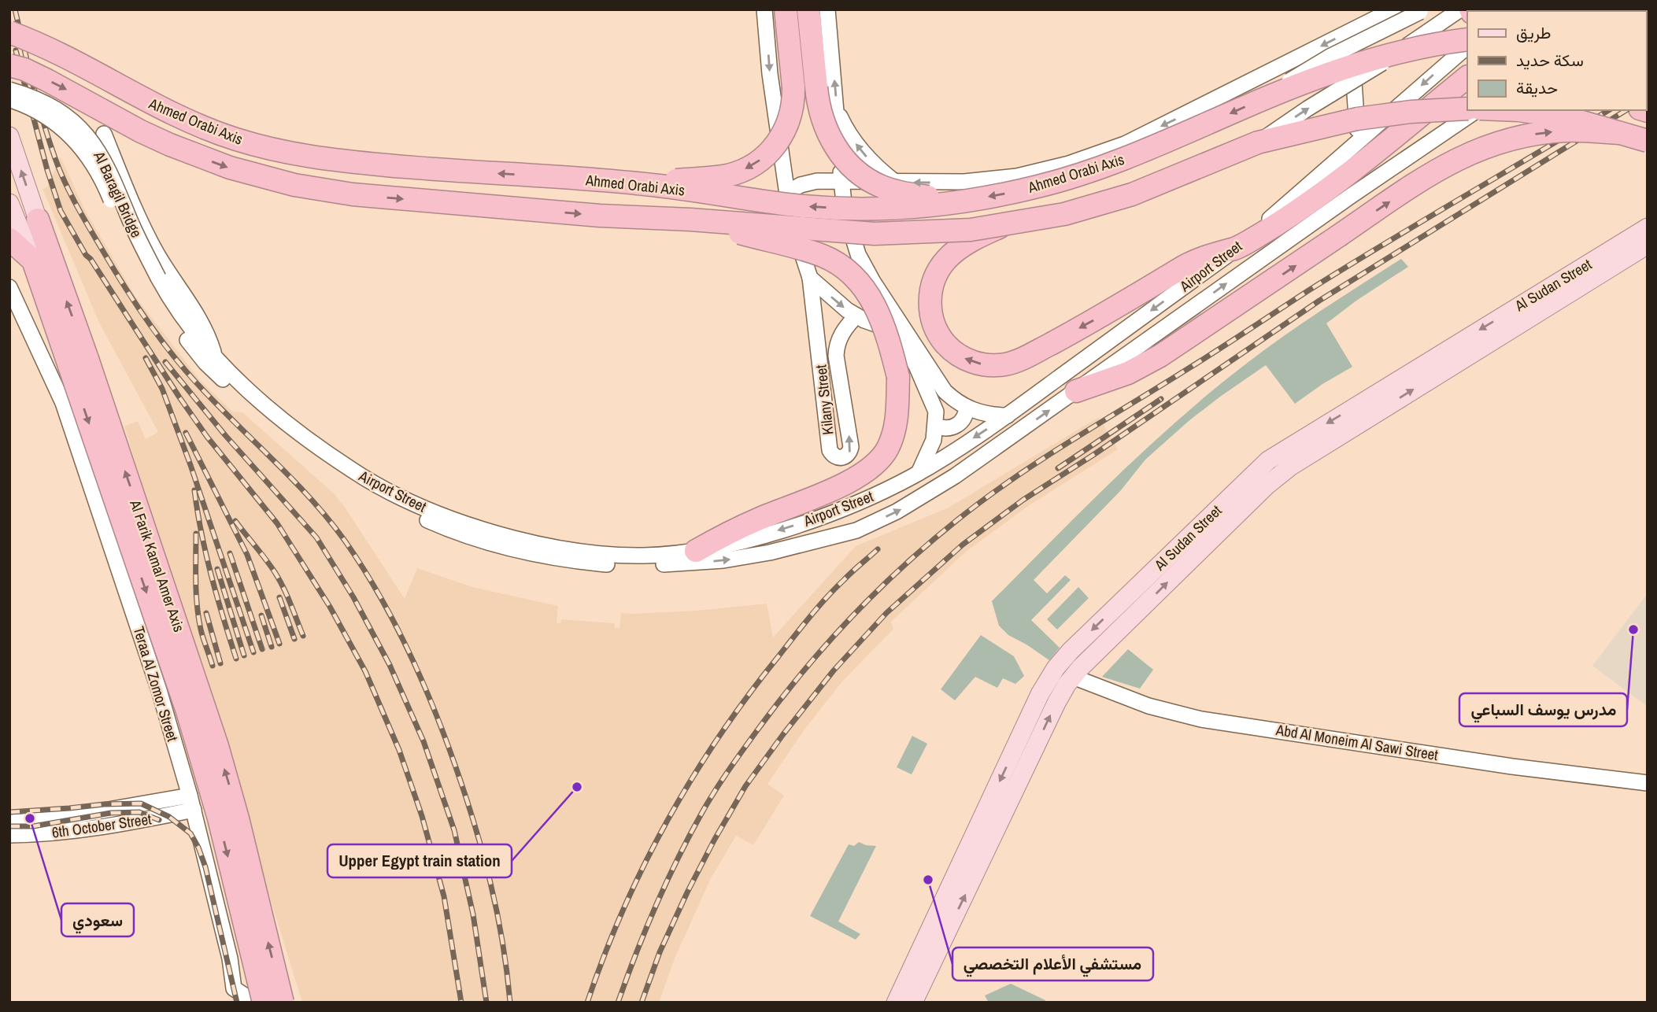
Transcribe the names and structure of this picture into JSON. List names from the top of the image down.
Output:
{
  "streets": {
    "highway": ["Ahmed Orabi Axis", "Al Farik Kamal Amer Axis"],
    "main road": ["Al Sudan Street"],
    "street": [
      "Al Baragil Bridge",
      "Airport Street",
      "Kilany Street",
      "Teraa Al Zomor Street",
      "Abd Al Moneim Al Sawi Street",
      "6th October Street"
    ]
  },
  "crossings": [
    ["Al Baragil Bridge", "Airport Street"],
    ["Al Sudan Street", "Abd Al Moneim Al Sawi Street"],
    ["Teraa Al Zomor Street", "6th October Street"]
  ],
  "places": [
    "مدرس يوسف السباعي",
    "Upper Egypt train station",
    "سعودي",
    "مستشفي الأعلام التخصصي"
  ],
  "legend": ["طريق", "سكة حديد", "حديقة"]
}
